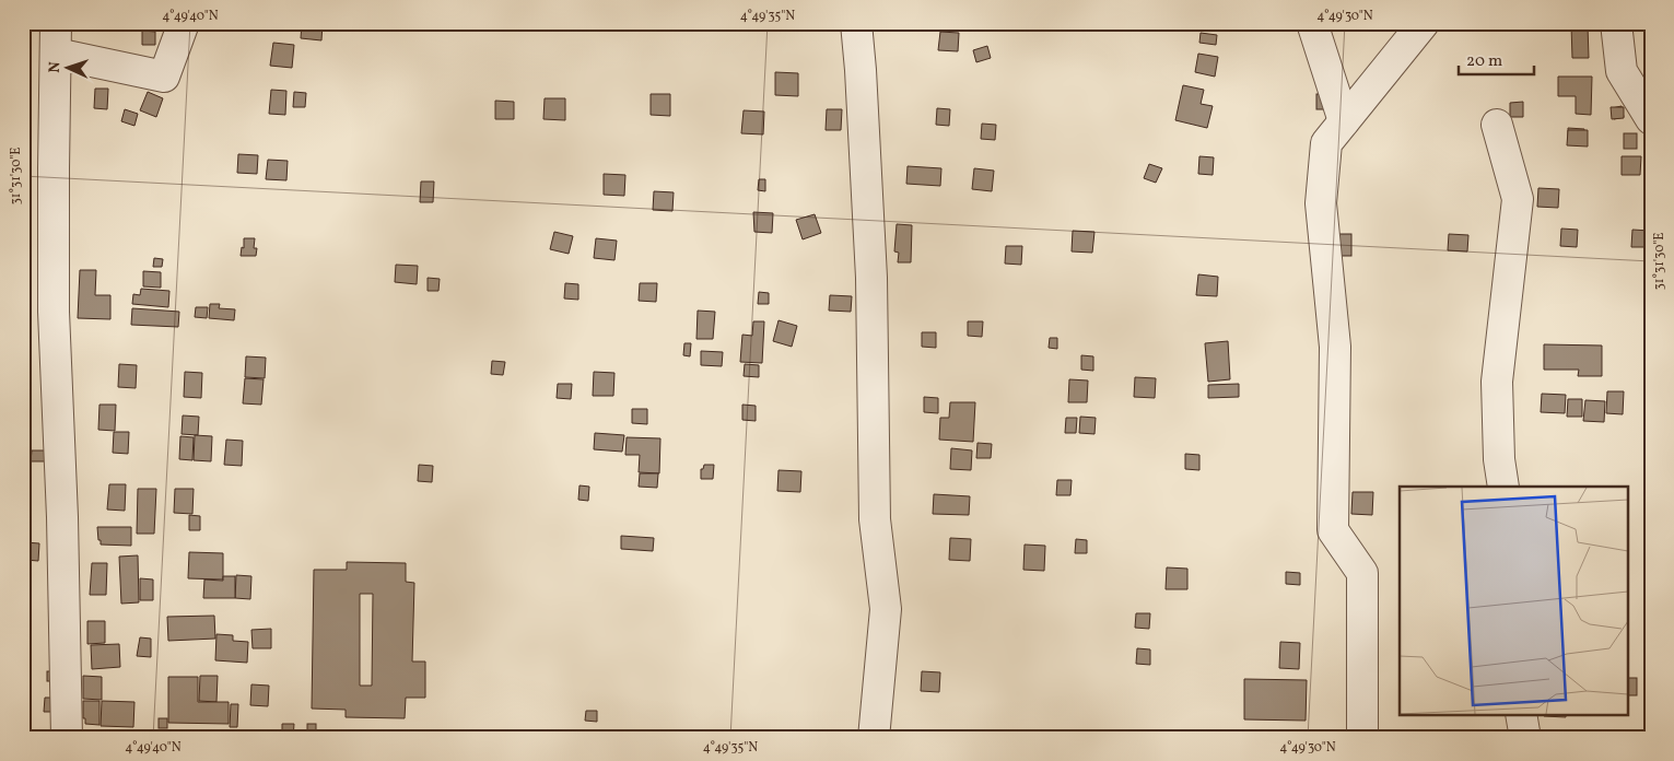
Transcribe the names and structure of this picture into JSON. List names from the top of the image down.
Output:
{
  "scale_bar": "20 m",
  "north": "left",
  "coordinates": [
    "4°49'40\"N",
    "4°49'35\"N",
    "4°49'30\"N",
    "31°31'30\"E"
  ]
}
